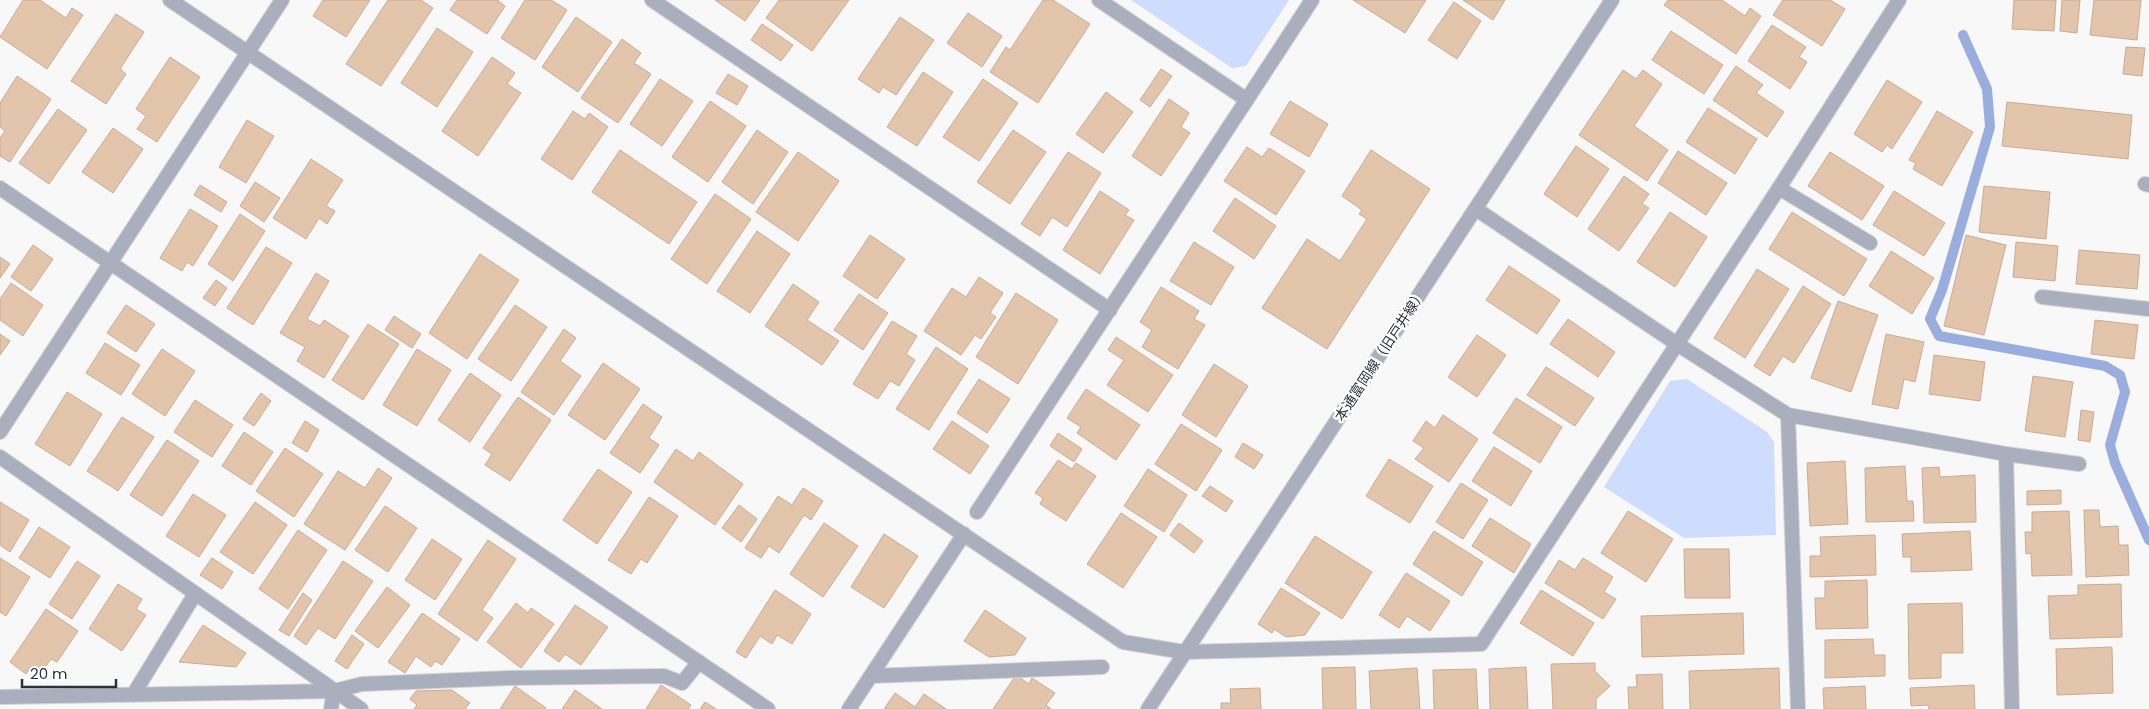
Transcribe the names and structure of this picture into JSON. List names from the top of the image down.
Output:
{
  "streets": {
    "street": ["本通富岡線（旧戸井線）"]
  },
  "scale_bar": "20 m"
}
